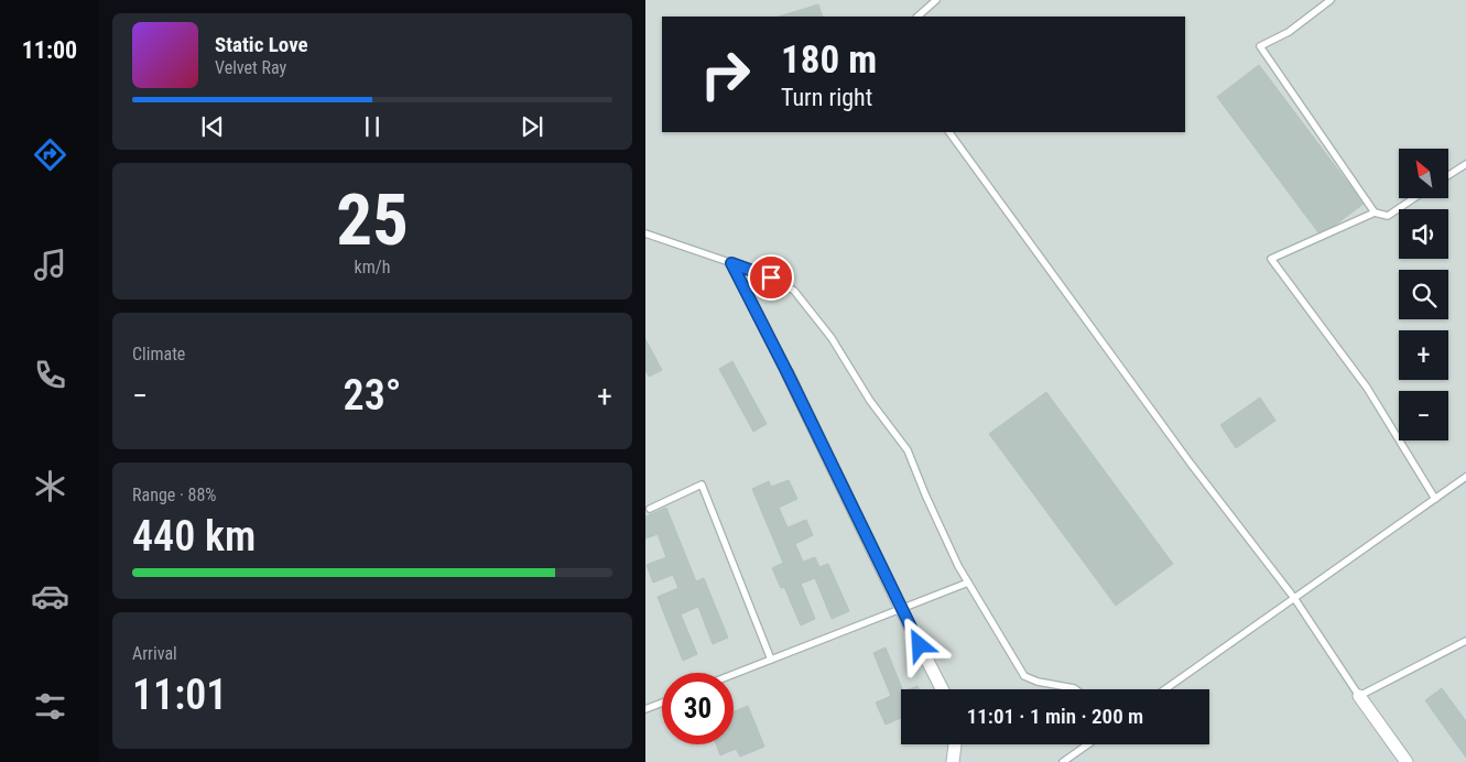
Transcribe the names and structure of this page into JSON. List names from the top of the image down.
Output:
{
  "north": "top left",
  "page": {
    "tabs": "11:00",
    "turn": ["180 m", "Turn right"],
    "song": ["Static Love", "Velvet Ray"],
    "map_buttons": ["+", "−"],
    "tile": [
      ["25", "km/h"],
      "Climate",
      ["Range · 88%", "440 km"],
      ["Arrival", "11:01"]
    ],
    "heat": ["−", "23°", "+"],
    "limit": "30",
    "trip": "11:01 · 1 min · 200 m"
  }
}
